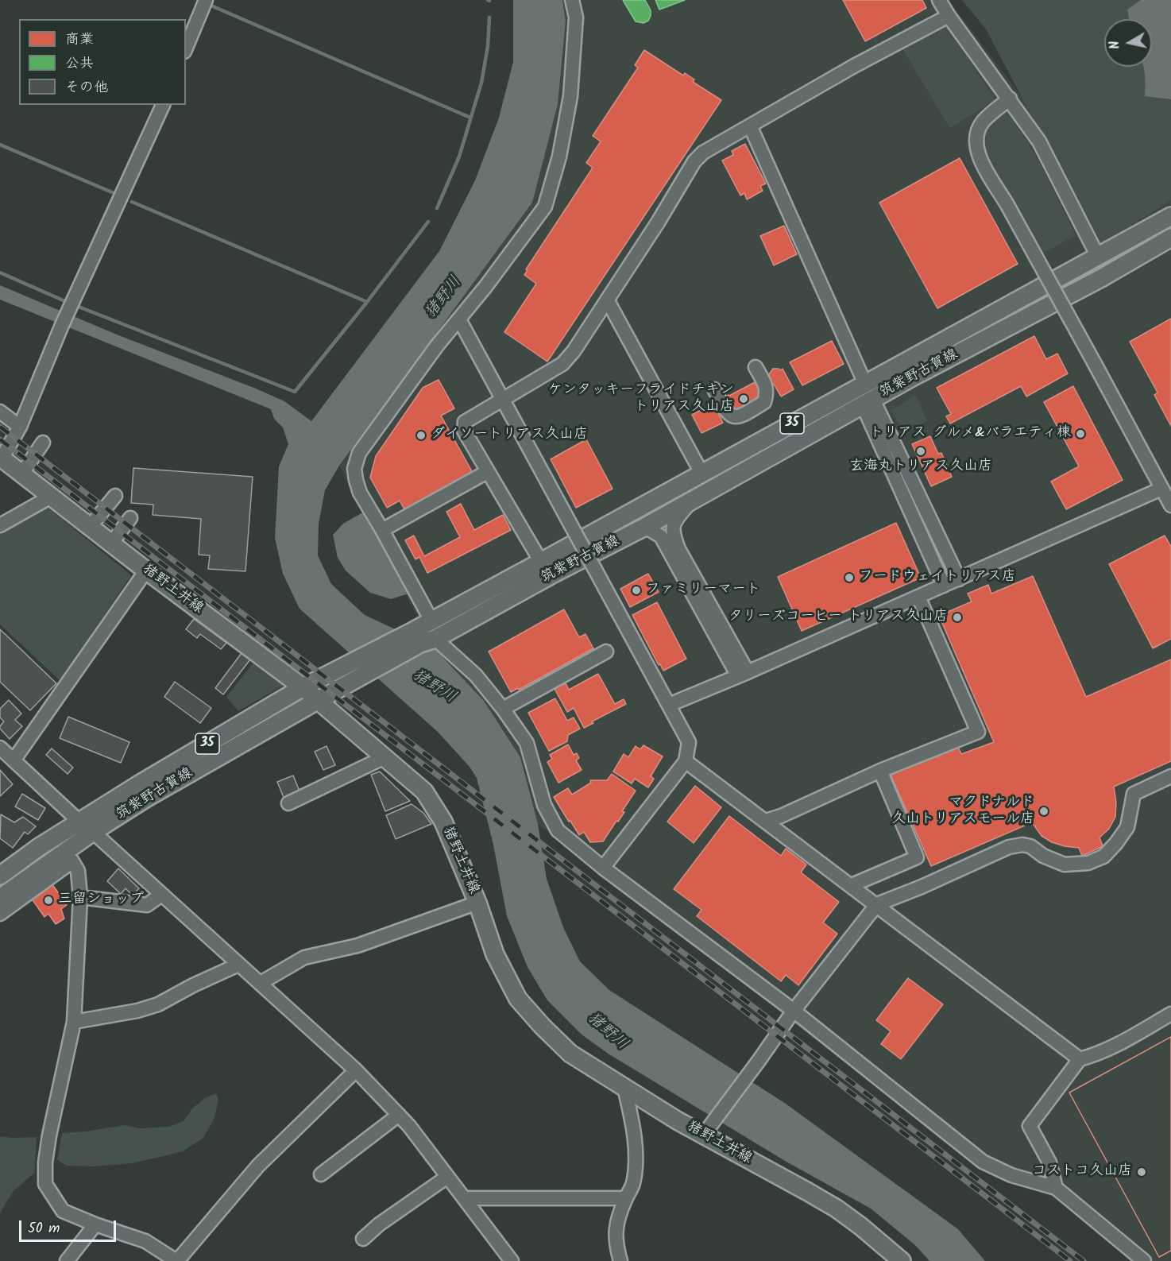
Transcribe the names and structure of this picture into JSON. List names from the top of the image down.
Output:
{
  "streets": {
    "main road": ["筑紫野古賀線", "35", "猪野土井線"]
  },
  "crossings": [
    ["筑紫野古賀線", "猪野土井線"]
  ],
  "water": ["猪野川"],
  "places": [
    "ケンタッキーフライドチキン トリアス久山店",
    "トリアス グルメ&バラエティ棟",
    "ダイソートリアス久山店",
    "玄海丸トリアス久山店",
    "フードウェイトリアス店",
    "ファミリーマート",
    "タリーズコーヒー トリアス久山店",
    "マクドナルド 久山トリアスモール店",
    "三留ショップ",
    "コストコ久山店"
  ],
  "legend": ["商業", "公共", "その他"],
  "scale_bar": "50 m",
  "north": "left"
}
